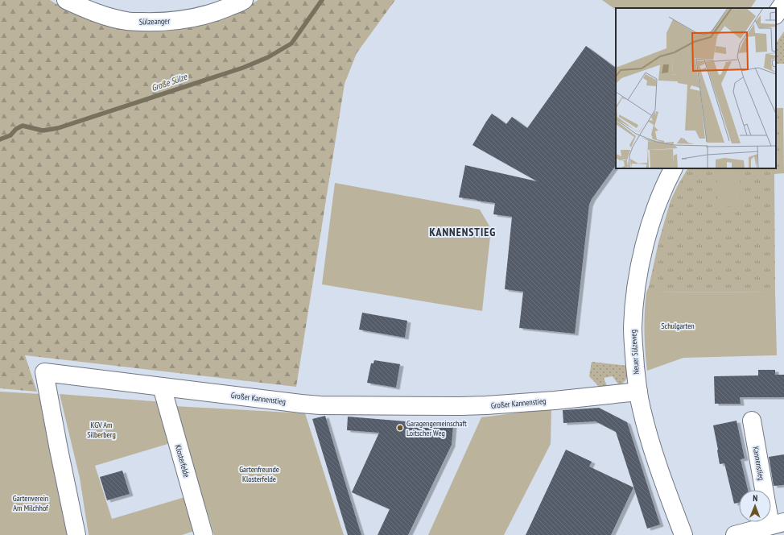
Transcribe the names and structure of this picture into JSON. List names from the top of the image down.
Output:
{
  "streets": {
    "street": [
      "Sülzeanger",
      "Neuer Sülzeweg",
      "Großer Kannenstieg",
      "Klosterfelde",
      "Kannenstieg"
    ]
  },
  "crossings": [
    ["Neuer Sülzeweg", "Großer Kannenstieg"],
    ["Großer Kannenstieg", "Klosterfelde"]
  ],
  "districts": ["KANNENSTIEG"],
  "water": ["Große Sülze"],
  "parks": [
    "Schulgarten",
    "KGV Am Silberberg",
    "Gartenfreunde Klosterfelde",
    "Gartenverein Am Milchhof"
  ],
  "places": ["Garagengemeinschaft Loitscher Weg"],
  "north": "top"
}
